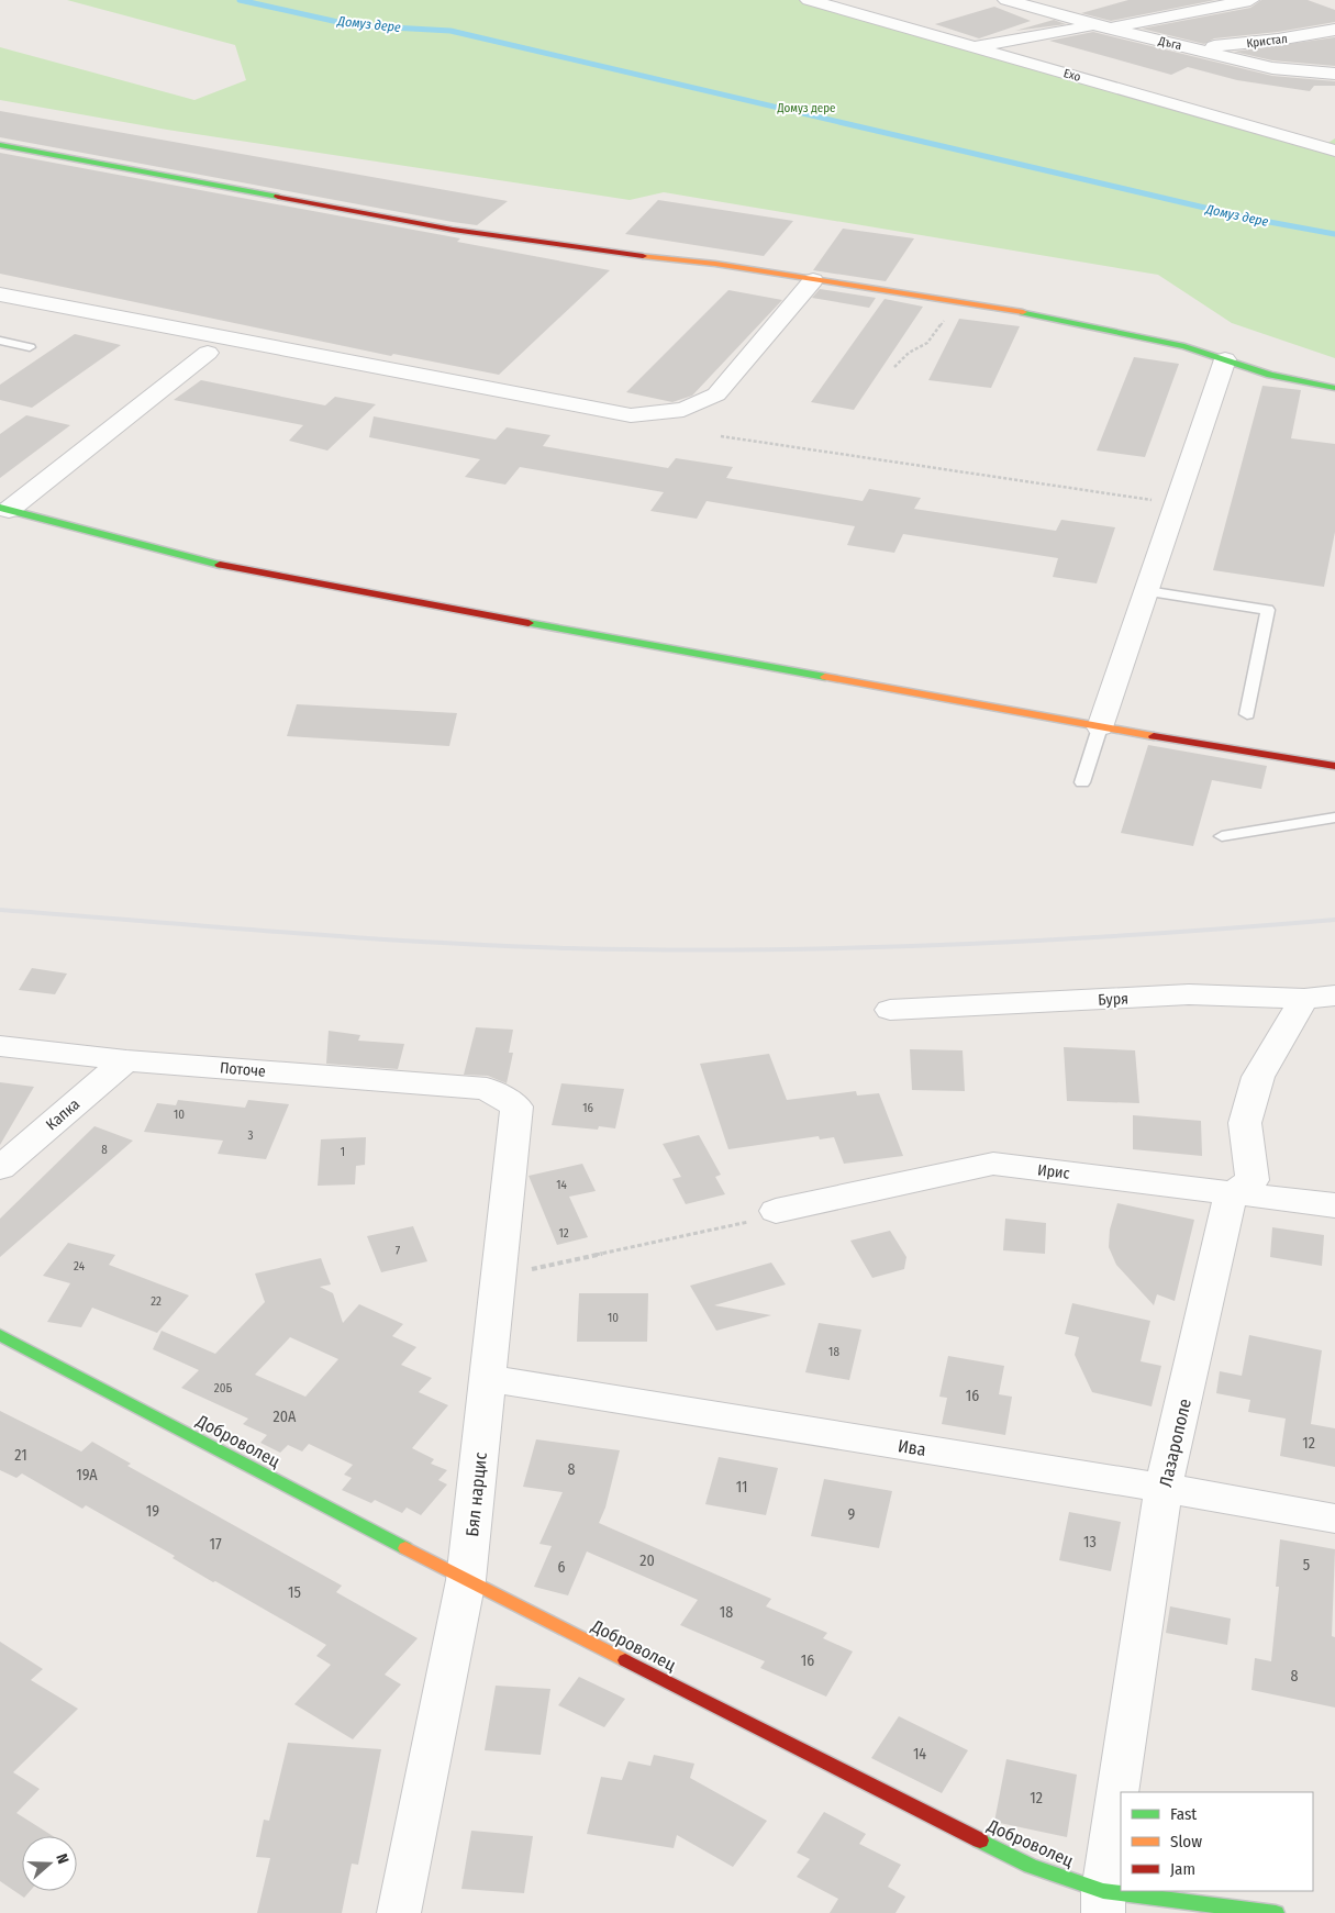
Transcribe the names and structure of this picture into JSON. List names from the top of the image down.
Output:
{
  "streets": {
    "street": [
      "Кристал",
      "Дъга",
      "Ехо",
      "Буря",
      "Поточе",
      "Капка",
      "Ирис",
      "Доброволец",
      "Лазарополе",
      "Ива",
      "Бял нарцис"
    ]
  },
  "crossings": [
    ["Кристал", "Дъга"],
    ["Поточе", "Капка"],
    ["Поточе", "Бял нарцис"],
    ["Ирис", "Лазарополе"],
    ["Доброволец", "Лазарополе"],
    ["Доброволец", "Бял нарцис"],
    ["Лазарополе", "Ива"],
    ["Ива", "Бял нарцис"]
  ],
  "water": ["Домуз дере"],
  "parks": ["Домуз дере"],
  "house_numbers": [
    "16",
    "10",
    "3",
    "8",
    "1",
    "14",
    "12",
    "7",
    "24",
    "22",
    "10",
    "18",
    "20Б",
    "16",
    "20А",
    "12",
    "21",
    "8",
    "19А",
    "11",
    "19",
    "9",
    "13",
    "17",
    "20",
    "5",
    "6",
    "15",
    "18",
    "16",
    "8",
    "14",
    "12"
  ],
  "legend": ["Fast", "Slow", "Jam"],
  "north": "right"
}
